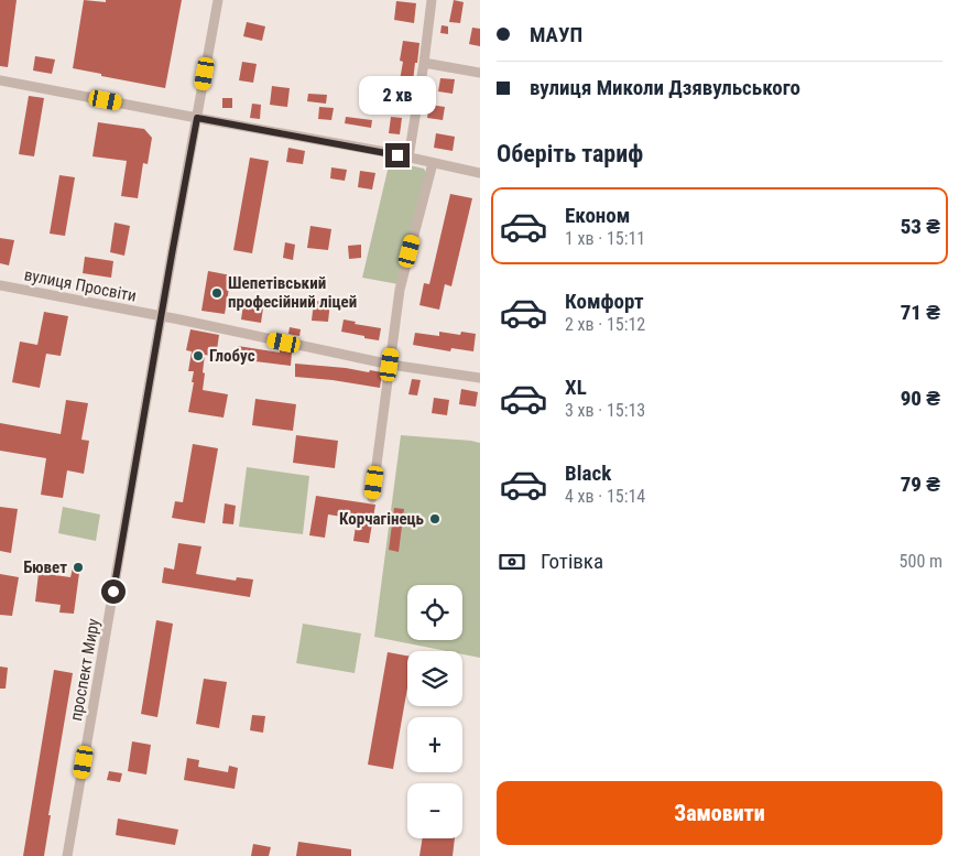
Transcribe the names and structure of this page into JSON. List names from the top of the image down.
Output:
{
  "streets": {
    "street": ["вулиця Просвіти", "проспект Миру"]
  },
  "crossings": [
    ["вулиця Просвіти", "проспект Миру"]
  ],
  "places": [
    "Шепетівський професійний ліцей",
    "Глобус",
    "Корчагінець",
    "Бювет"
  ],
  "page": {
    "banner": ["МАУП", "вулиця Миколи Дзявульського"],
    "bubble": "2 хв",
    "heading": "Оберіть тариф",
    "list": [
      {
        "name": "Економ",
        "note": "1 хв · 15:11",
        "value": "53 ₴"
      },
      {
        "name": "Комфорт",
        "note": "2 хв · 15:12",
        "value": "71 ₴"
      },
      {
        "name": "XL",
        "note": "3 хв · 15:13",
        "value": "90 ₴"
      },
      {
        "name": "Black",
        "note": "4 хв · 15:14",
        "value": "79 ₴"
      }
    ],
    "pay": ["Готівка", "500 m"],
    "map_buttons": ["+", "−"],
    "buttons": "Замовити"
  }
}
